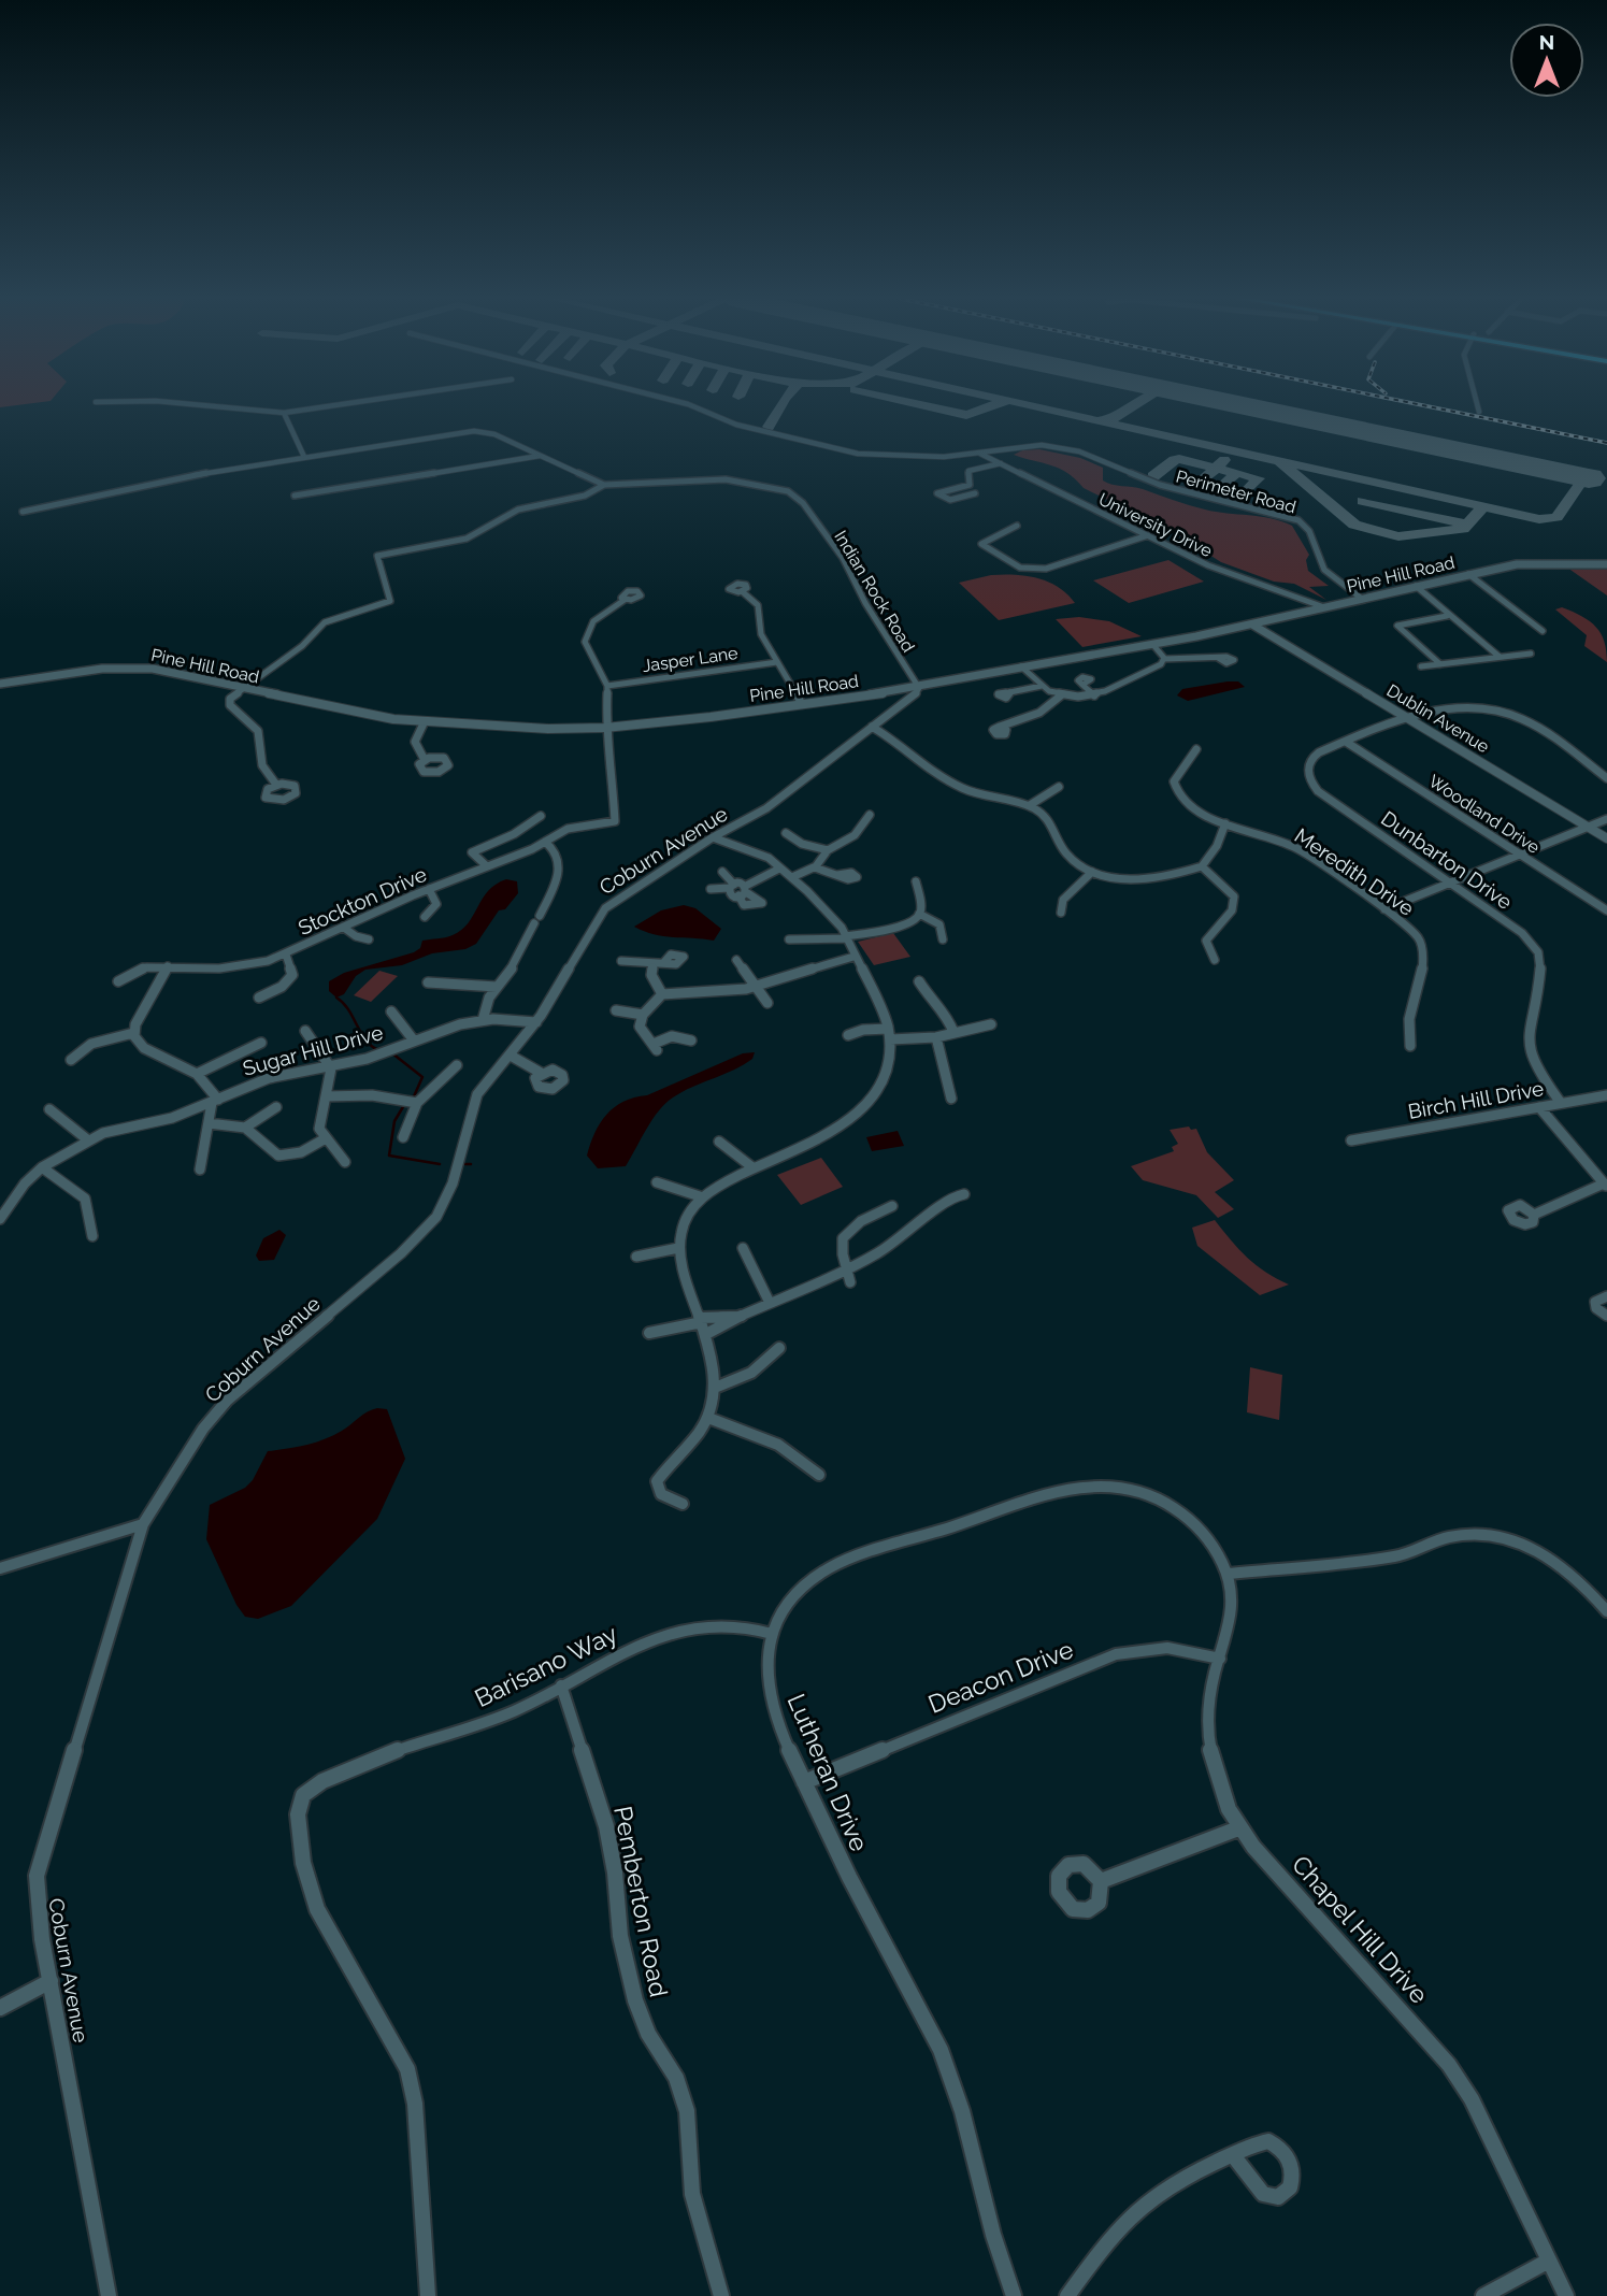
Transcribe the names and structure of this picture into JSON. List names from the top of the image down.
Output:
{
  "streets": {
    "street": [
      "Perimeter Road",
      "University Drive",
      "Pine Hill Road",
      "Indian Rock Road",
      "Jasper Lane",
      "Dublin Avenue",
      "Woodland Drive",
      "Coburn Avenue",
      "Dunbarton Drive",
      "Meredith Drive",
      "Stockton Drive",
      "Sugar Hill Drive",
      "Birch Hill Drive",
      "Barisano Way",
      "Deacon Drive",
      "Lutheran Drive",
      "Pemberton Road",
      "Chapel Hill Drive"
    ]
  },
  "crossings": [
    ["Perimeter Road", "University Drive"],
    ["Perimeter Road", "Pine Hill Road"],
    ["University Drive", "Pine Hill Road"],
    ["Pine Hill Road", "Indian Rock Road"],
    ["Pine Hill Road", "Dublin Avenue"],
    ["Pine Hill Road", "Coburn Avenue"],
    ["Pine Hill Road", "Stockton Drive"],
    ["Indian Rock Road", "Coburn Avenue"],
    ["Dublin Avenue", "Dunbarton Drive"],
    ["Woodland Drive", "Dunbarton Drive"],
    ["Coburn Avenue", "Sugar Hill Drive"],
    ["Dunbarton Drive", "Birch Hill Drive"],
    ["Barisano Way", "Lutheran Drive"],
    ["Barisano Way", "Pemberton Road"],
    ["Deacon Drive", "Lutheran Drive"],
    ["Deacon Drive", "Chapel Hill Drive"],
    ["Lutheran Drive", "Chapel Hill Drive"]
  ],
  "north": "top"
}
